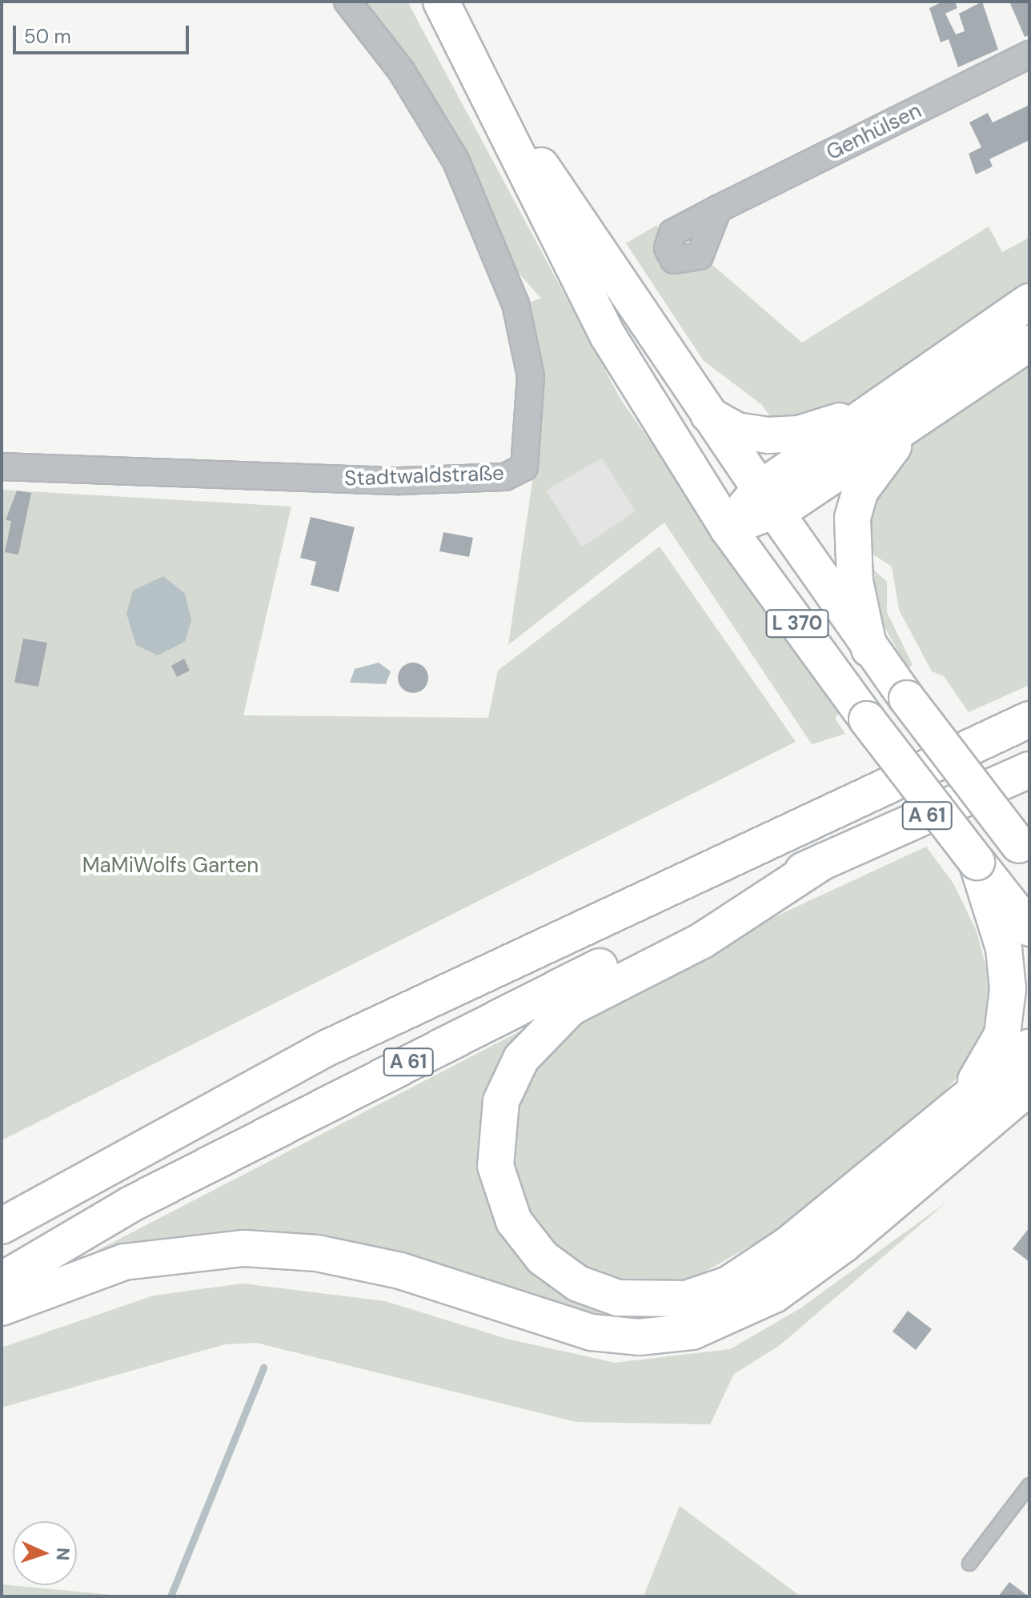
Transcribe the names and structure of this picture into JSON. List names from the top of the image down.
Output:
{
  "streets": {
    "main road": ["L 370", "A 61"],
    "street": ["Genhülsen", "Stadtwaldstraße"]
  },
  "parks": ["MaMiWolfs Garten"],
  "scale_bar": "50 m",
  "north": "right"
}
